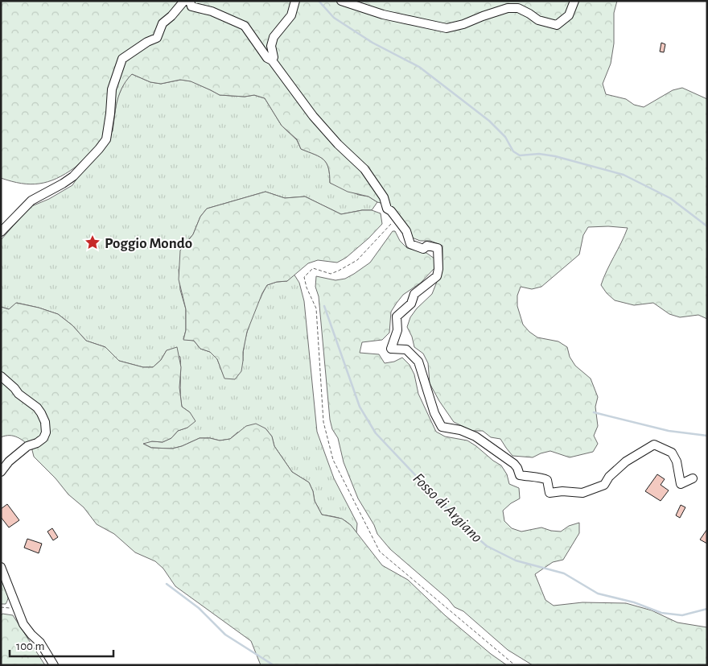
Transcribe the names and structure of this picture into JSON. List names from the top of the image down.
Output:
{
  "water": ["Fosso di Argiano"],
  "places": {
    "place": ["Poggio Mondo"]
  },
  "scale_bar": "100 m"
}
